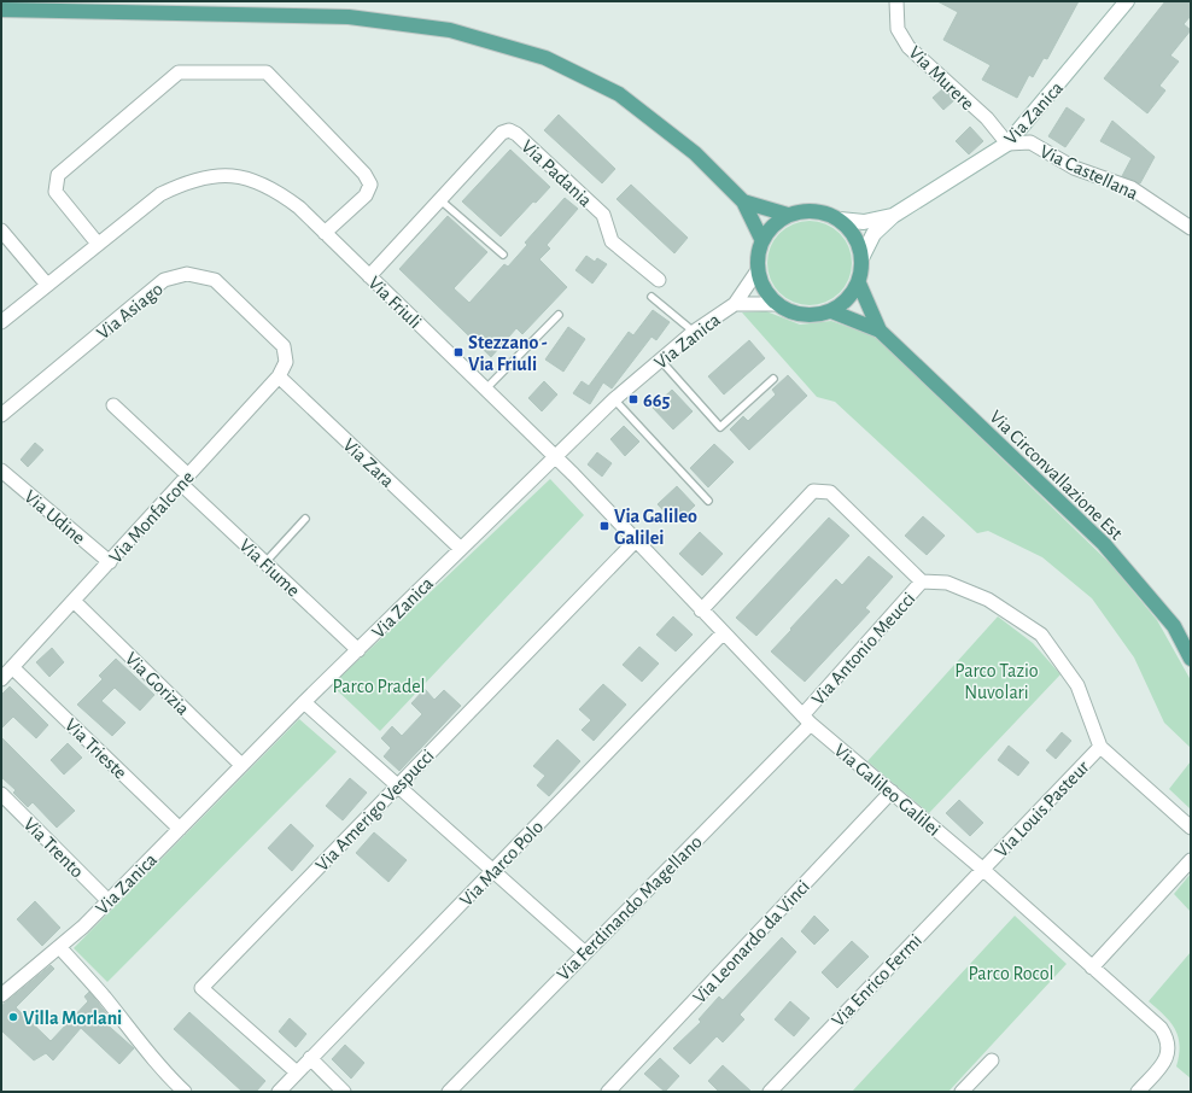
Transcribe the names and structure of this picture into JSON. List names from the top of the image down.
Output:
{
  "streets": {
    "main road": ["Via Circonvallazione Est"],
    "street": [
      "Via Murere",
      "Via Zanica",
      "Via Castellana",
      "Via Padania",
      "Via Friuli",
      "Via Asiago",
      "Via Zara",
      "Via Udine",
      "Via Monfalcone",
      "Via Fiume",
      "Via Antonio Meucci",
      "Via Gorizia",
      "Via Trieste",
      "Via Galileo Galilei",
      "Via Louis Pasteur",
      "Via Amerigo Vespucci",
      "Via Trento",
      "Via Marco Polo",
      "Via Ferdinando Magellano",
      "Via Leonardo da Vinci",
      "Via Enrico Fermi"
    ]
  },
  "crossings": [
    ["Via Murere", "Via Zanica"],
    ["Via Murere", "Via Castellana"],
    ["Via Zanica", "Via Castellana"],
    ["Via Zanica", "Via Friuli"],
    ["Via Zanica", "Via Zara"],
    ["Via Zanica", "Via Circonvallazione Est"],
    ["Via Zanica", "Via Fiume"],
    ["Via Zanica", "Via Gorizia"],
    ["Via Zanica", "Via Trieste"],
    ["Via Zanica", "Via Galileo Galilei"],
    ["Via Zanica", "Via Trento"],
    ["Via Padania", "Via Friuli"],
    ["Via Friuli", "Via Galileo Galilei"],
    ["Via Asiago", "Via Monfalcone"],
    ["Via Zara", "Via Monfalcone"],
    ["Via Udine", "Via Monfalcone"],
    ["Via Monfalcone", "Via Fiume"],
    ["Via Monfalcone", "Via Gorizia"],
    ["Via Monfalcone", "Via Trieste"],
    ["Via Antonio Meucci", "Via Galileo Galilei"],
    ["Via Antonio Meucci", "Via Ferdinando Magellano"],
    ["Via Galileo Galilei", "Via Louis Pasteur"],
    ["Via Galileo Galilei", "Via Amerigo Vespucci"],
    ["Via Galileo Galilei", "Via Marco Polo"],
    ["Via Galileo Galilei", "Via Ferdinando Magellano"],
    ["Via Galileo Galilei", "Via Leonardo da Vinci"],
    ["Via Galileo Galilei", "Via Enrico Fermi"],
    ["Via Louis Pasteur", "Via Enrico Fermi"],
    ["Via Amerigo Vespucci", "Via Marco Polo"]
  ],
  "parks": ["Parco Tazio Nuvolari", "Parco Pradel", "Parco Rocol"],
  "places": {
    "transit": ["Stezzano - Via Friuli", "665", "Via Galileo Galilei"],
    "other": ["Villa Morlani"]
  }
}
